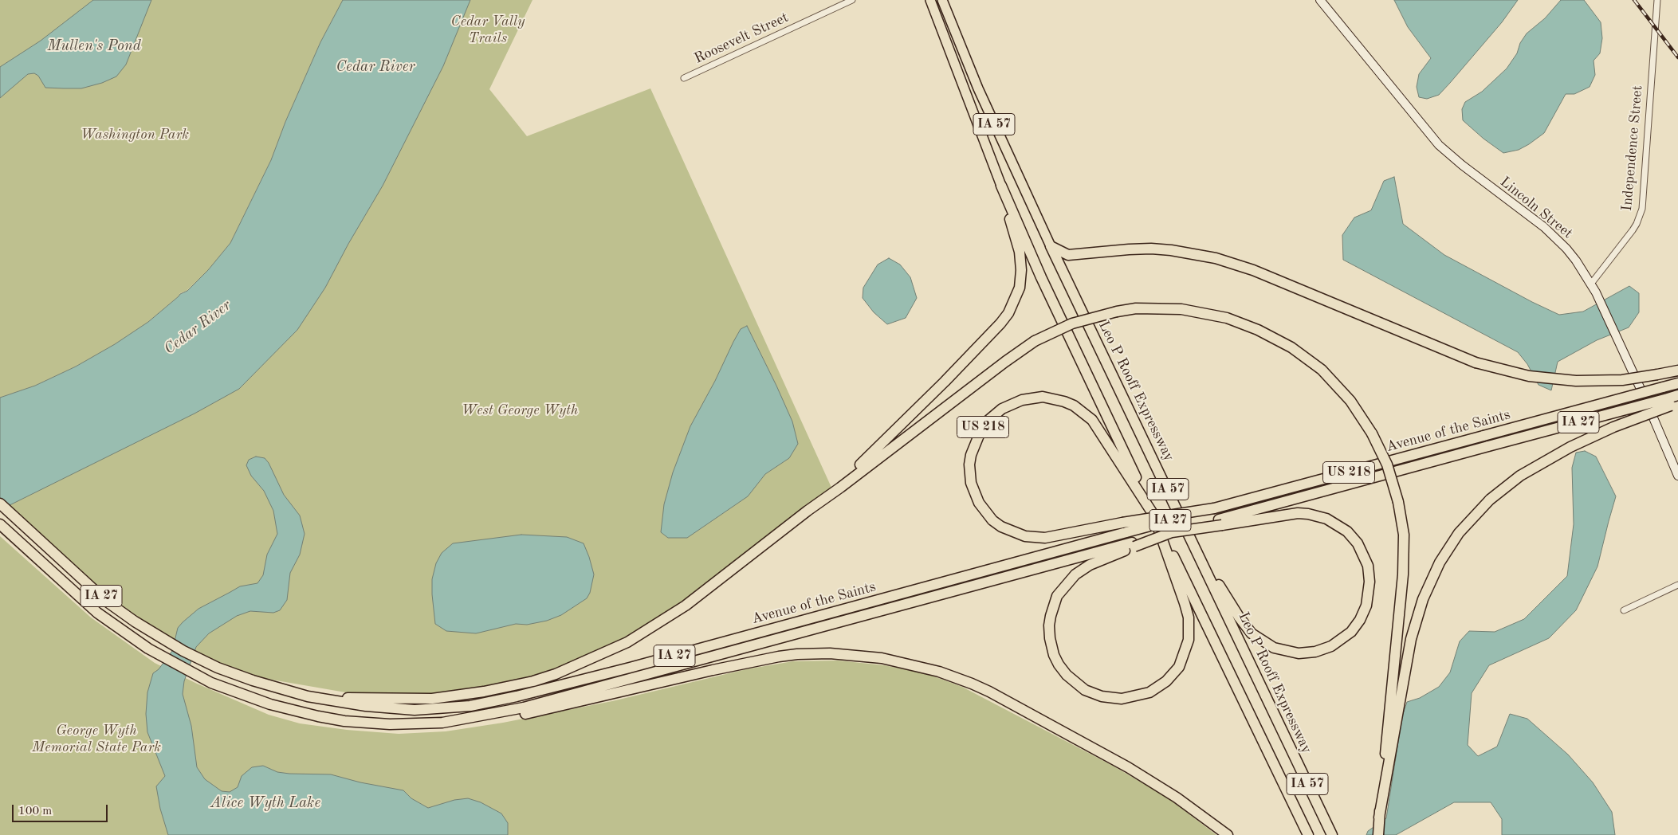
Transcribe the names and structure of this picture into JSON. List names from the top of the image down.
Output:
{
  "streets": {
    "highway": [
      "IA 57",
      "Leo P Rooff Expressway",
      "IA 27",
      "US 218",
      "Avenue of the Saints"
    ],
    "main road": ["Lincoln Street"],
    "street": ["Roosevelt Street", "Independence Street"]
  },
  "crossings": [
    ["IA 57", "US 218"],
    ["Independence Street", "Lincoln Street"],
    ["US 218", "Avenue of the Saints"]
  ],
  "water": ["Mullen's Pond", "Cedar River", "Alice Wyth Lake"],
  "parks": [
    "Cedar Vally Trails",
    "Washington Park",
    "West George Wyth",
    "George Wyth Memorial State Park"
  ],
  "scale_bar": "100 m"
}
